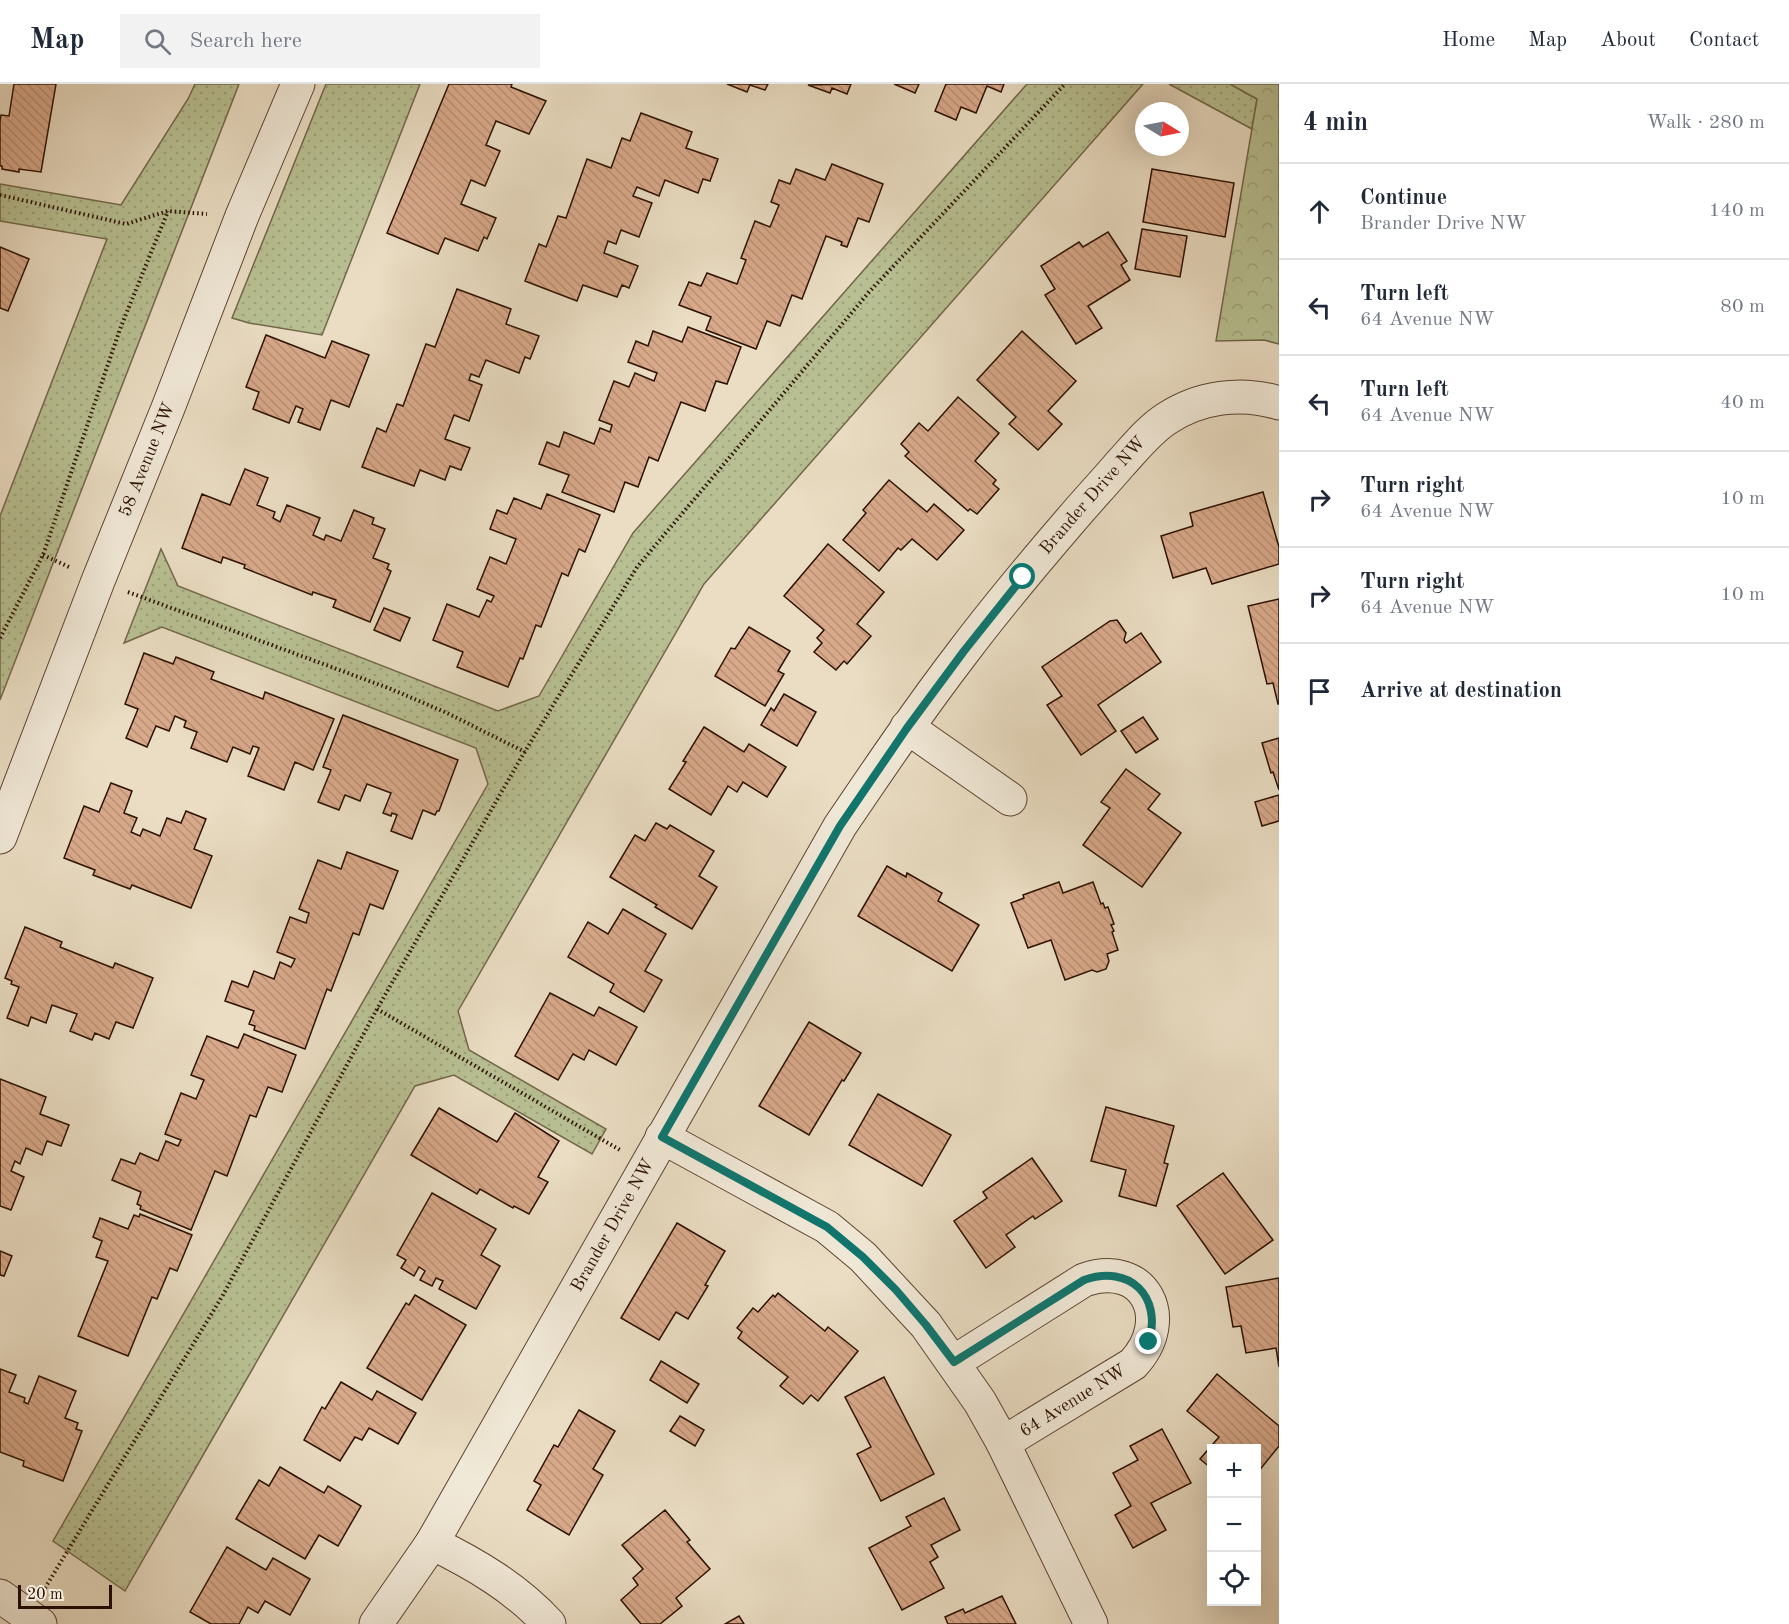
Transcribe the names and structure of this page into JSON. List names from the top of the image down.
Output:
{
  "streets": {
    "street": ["58 Avenue NW", "Brander Drive NW", "64 Avenue NW"]
  },
  "crossings": [
    ["Brander Drive NW", "64 Avenue NW"]
  ],
  "scale_bar": "20 m",
  "north": "right",
  "page": {
    "header": "Map",
    "search": "Search here",
    "nav": [
      "Home",
      "Map",
      "About",
      "Contact"
    ],
    "heading": ["4 min", "Walk · 280 m"],
    "list": [
      ["Continue", "Brander Drive NW", "140 m"],
      ["Turn left", "64 Avenue NW", "80 m"],
      ["Turn left", "64 Avenue NW", "40 m"],
      ["Turn right", "64 Avenue NW", "10 m"],
      ["Turn right", "64 Avenue NW", "10 m"],
      "Arrive at destination"
    ],
    "map_buttons": ["+", "−"],
    "scale": "20 m"
  }
}
